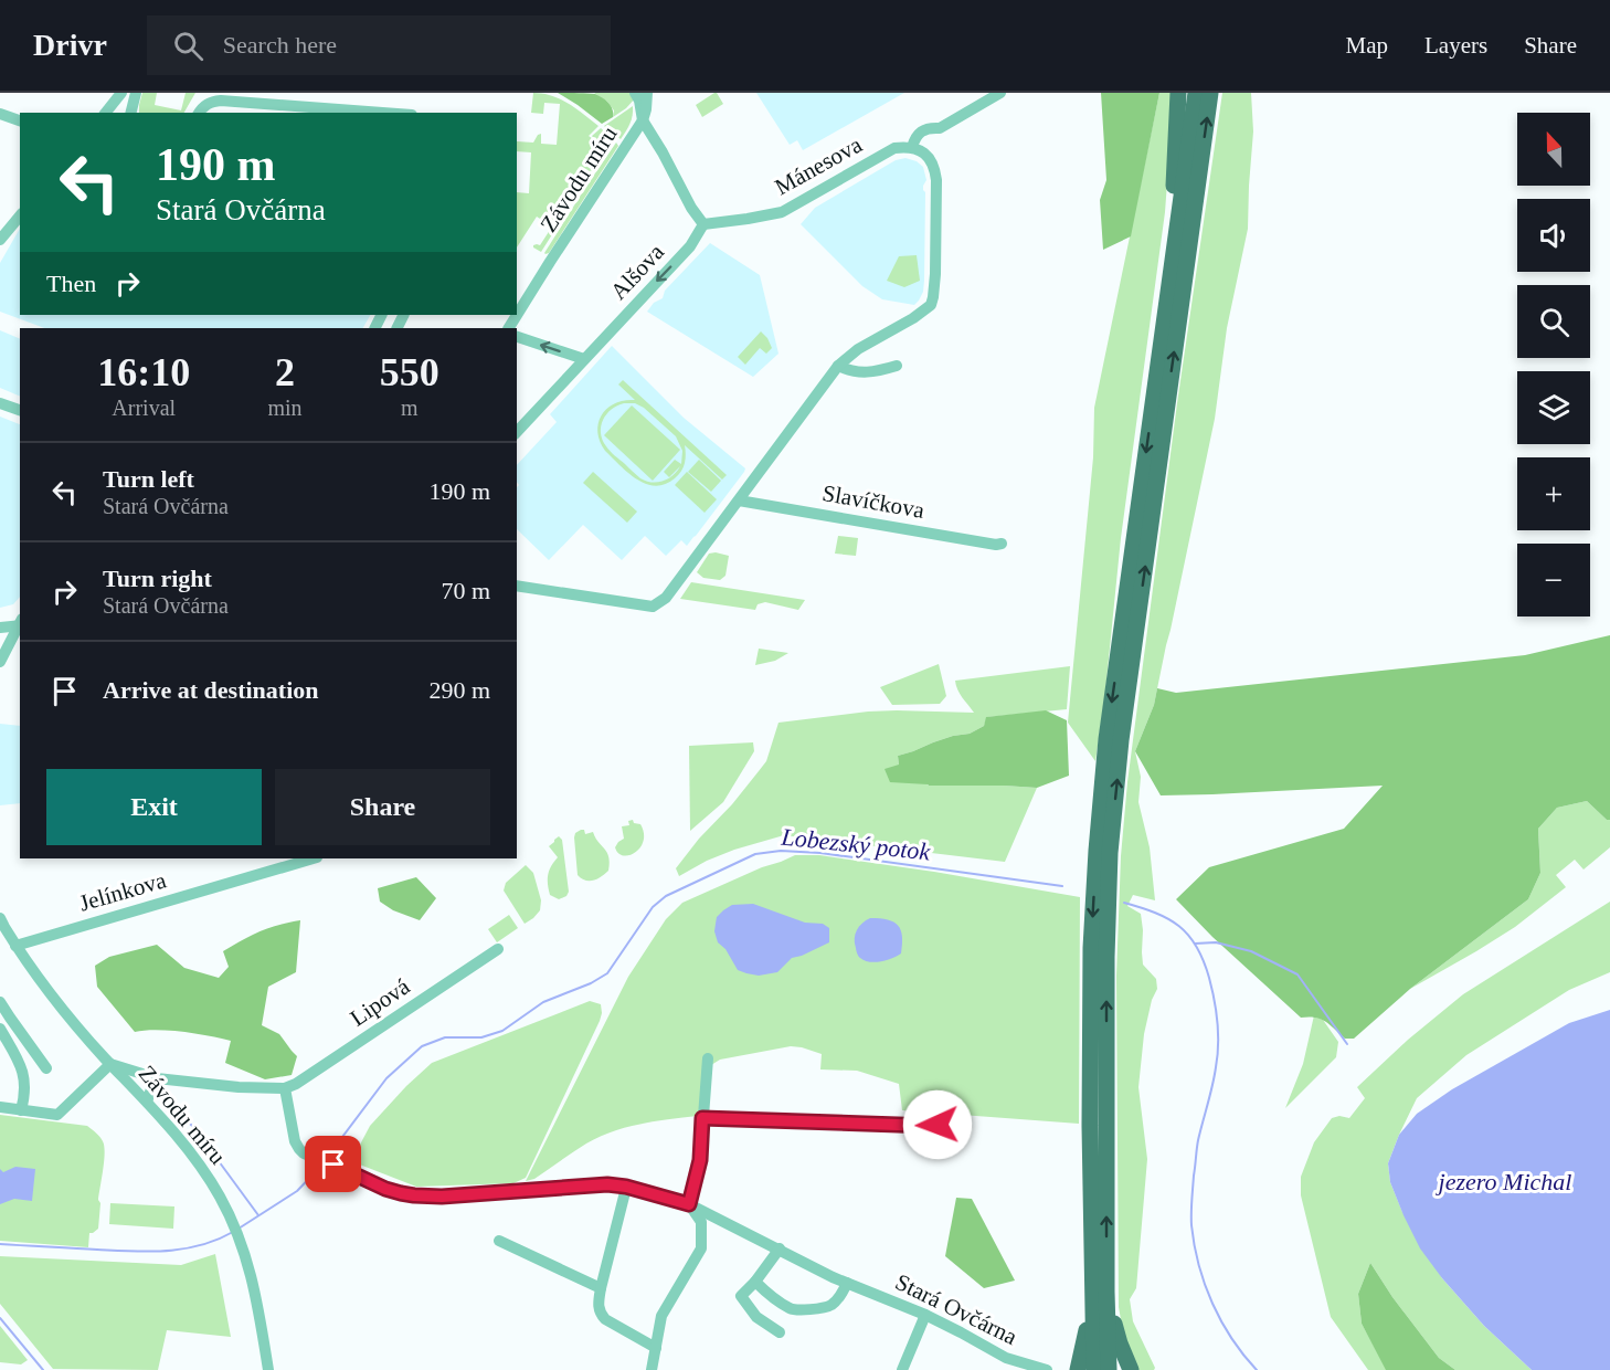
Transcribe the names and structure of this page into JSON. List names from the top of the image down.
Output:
{
  "streets": {
    "street": [
      "Mánesova",
      "Závodu míru",
      "Alšova",
      "Slavíčkova",
      "Jelínkova",
      "Lipová",
      "Stará Ovčárna"
    ]
  },
  "crossings": [
    ["Mánesova", "Alšova"],
    ["Závodu míru", "Jelínkova"],
    ["Lipová", "Stará Ovčárna"]
  ],
  "one_way": ["Alšova"],
  "water": ["Lobezský potok", "jezero Michal"],
  "north": "top",
  "page": {
    "header": "Drivr",
    "search": "Search here",
    "nav": ["Map", "Layers", "Share"],
    "map_buttons": ["+", "−"],
    "turn": ["190 m", "Stará Ovčárna"],
    "then": "Then",
    "eta": [
      "16:10",
      "Arrival",
      "2",
      "min",
      "550",
      "m"
    ],
    "list": [
      {
        "name": "Turn left",
        "note": "Stará Ovčárna",
        "value": "190 m"
      },
      {
        "name": "Turn right",
        "note": "Stará Ovčárna",
        "value": "70 m"
      },
      {
        "name": "Arrive at destination",
        "value": "290 m"
      }
    ],
    "buttons": ["Exit", "Share"]
  }
}
